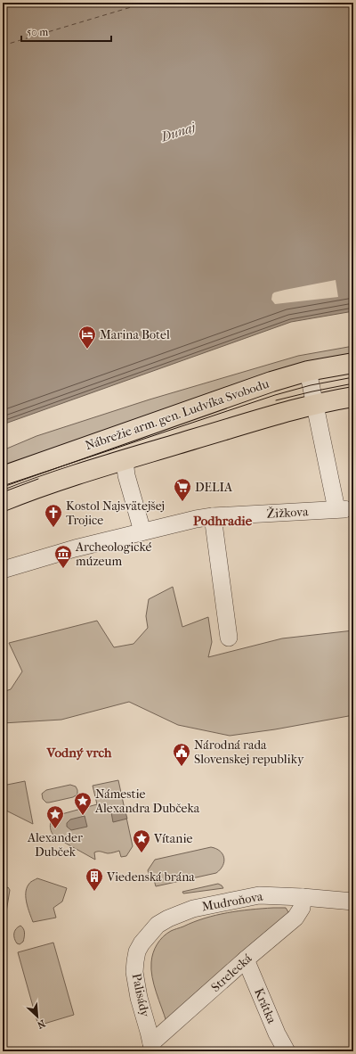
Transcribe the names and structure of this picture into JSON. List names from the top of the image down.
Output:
{
  "streets": {
    "main road": ["Nábrežie arm. gen. Ludvíka Svobodu"],
    "street": [
      "Žižkova",
      "Mudroňova",
      "Strelecká",
      "Palisády",
      "Krátka"
    ]
  },
  "crossings": [
    ["Nábrežie arm. gen. Ludvíka Svobodu", "Žižkova"],
    ["Mudroňova", "Strelecká"],
    ["Mudroňova", "Palisády"],
    ["Strelecká", "Palisády"],
    ["Strelecká", "Krátka"]
  ],
  "districts": ["Podhradie", "Vodný vrch"],
  "water": ["Dunaj"],
  "places": {
    "hotel": ["Marina Botel"],
    "supermarket": ["DELIA"],
    "church": ["Kostol Najsvätejšej Trojice"],
    "museum": ["Archeologické múzeum"],
    "public building": ["Národná rada Slovenskej republiky"],
    "place": ["Námestie Alexandra Dubčeka", "Alexander Dubček", "Vítanie"],
    "building": ["Viedenská brána"]
  },
  "scale_bar": "50 m",
  "north": "bottom right"
}
